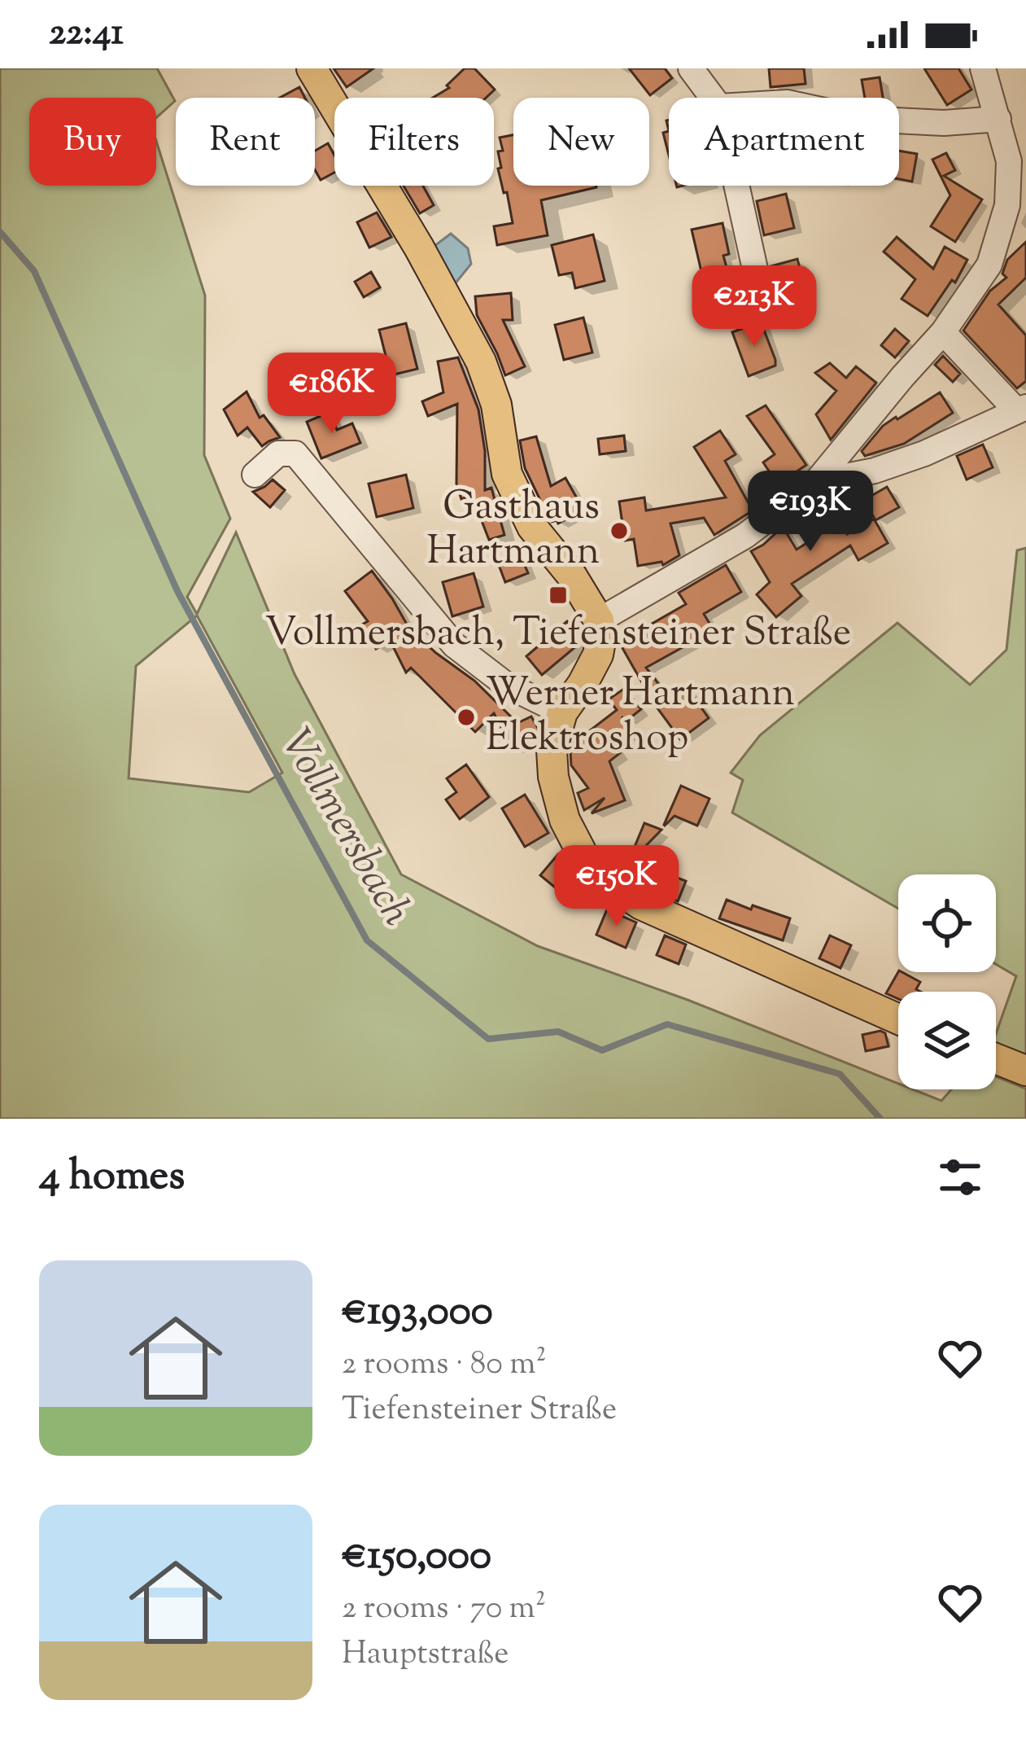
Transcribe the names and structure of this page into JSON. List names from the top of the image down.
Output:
{
  "water": ["Vollmersbach"],
  "places": {
    "other": ["Gasthaus Hartmann", "Werner Hartmann Elektroshop"],
    "transit": ["Vollmersbach, Tiefensteiner Straße"]
  },
  "page": {
    "status": "22:41",
    "chip": [
      "Buy",
      "Rent",
      "Filters",
      "New",
      "Apartment"
    ],
    "price": [
      "€213K",
      "€186K",
      "€193K",
      "€150K"
    ],
    "heading": "4 homes",
    "list": [
      {
        "name": "€193,000",
        "note": "2 rooms · 80 m² · Tiefensteiner Straße"
      },
      {
        "name": "€150,000",
        "note": "2 rooms · 70 m² · Hauptstraße"
      }
    ]
  }
}
